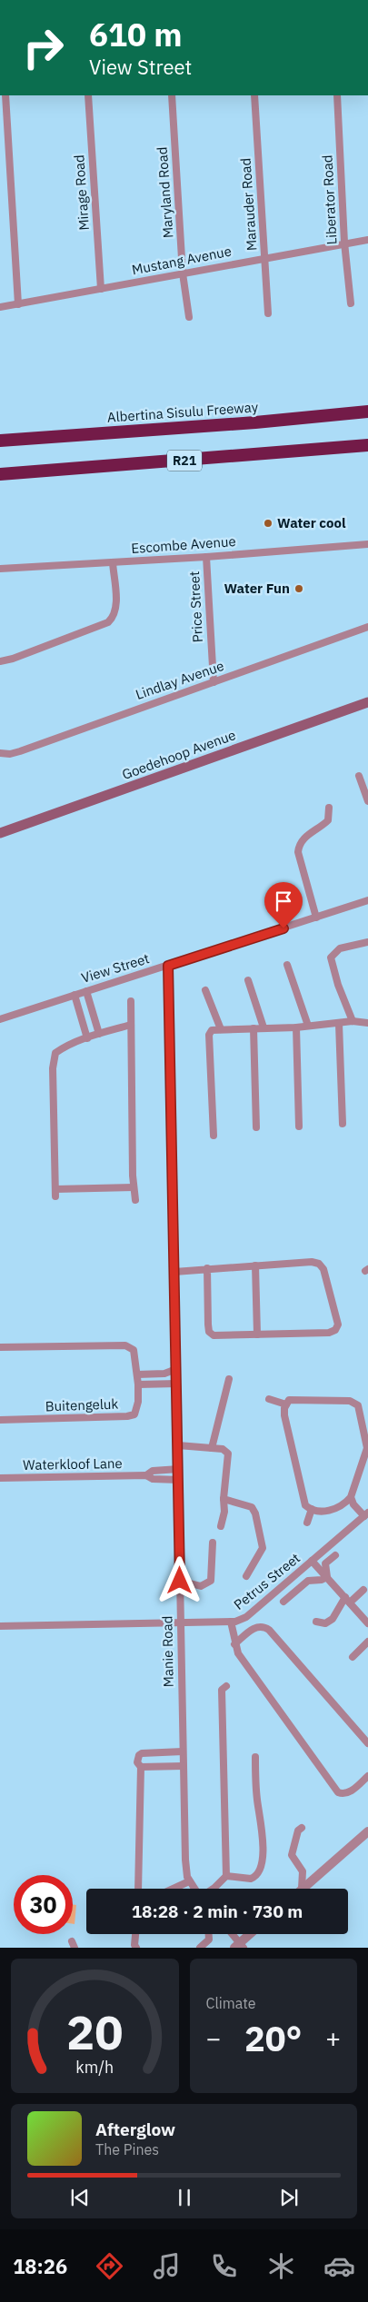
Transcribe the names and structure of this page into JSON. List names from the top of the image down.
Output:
{
  "streets": {
    "highway": ["Albertina Sisulu Freeway", "R21"],
    "main road": ["Goedehoop Avenue"],
    "street": [
      "Mirage Road",
      "Maryland Road",
      "Liberator Road",
      "Marauder Road",
      "Mustang Avenue",
      "Escombe Avenue",
      "Price Street",
      "Lindlay Avenue",
      "View Street",
      "Buitengeluk",
      "Waterkloof Lane",
      "Petrus Street",
      "Manie Road"
    ]
  },
  "crossings": [
    ["Mirage Road", "Mustang Avenue"],
    ["Maryland Road", "Mustang Avenue"],
    ["Liberator Road", "Mustang Avenue"],
    ["Marauder Road", "Mustang Avenue"],
    ["Escombe Avenue", "Price Street"],
    ["Price Street", "Lindlay Avenue"],
    ["View Street", "Manie Road"],
    ["Waterkloof Lane", "Manie Road"],
    ["Petrus Street", "Manie Road"]
  ],
  "places": ["Water cool", "Water Fun"],
  "page": {
    "turn": ["610 m", "View Street"],
    "limit": "30",
    "trip": "18:28 · 2 min · 730 m",
    "tile": "Climate",
    "heat": ["−", "20°", "+"],
    "song": ["Afterglow", "The Pines"],
    "tabs": "18:26",
    "gauge": ["20", "km/h"]
  }
}
